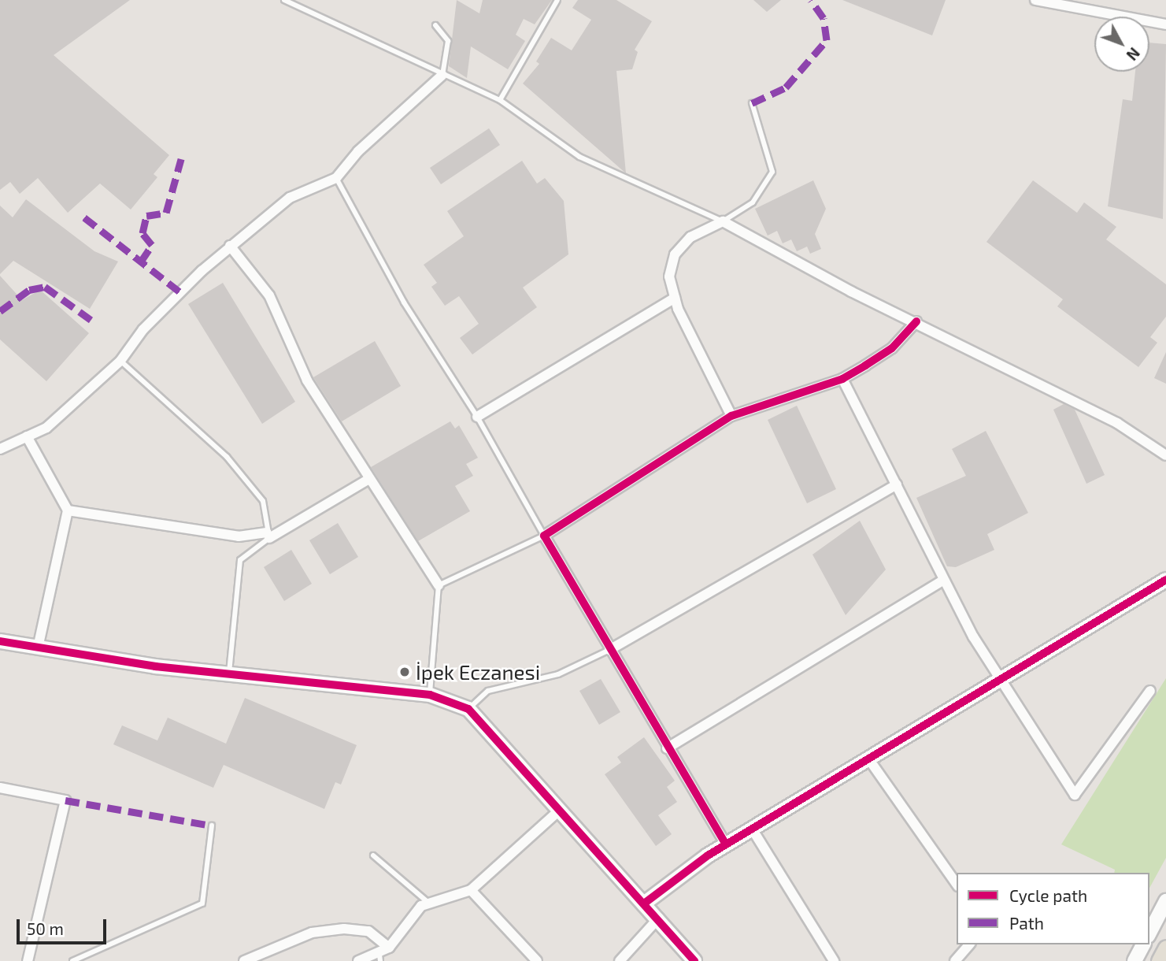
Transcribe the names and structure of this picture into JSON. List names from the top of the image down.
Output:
{
  "places": ["İpek Eczanesi"],
  "legend": ["Cycle path", "Path"],
  "scale_bar": "50 m",
  "north": "bottom right"
}
